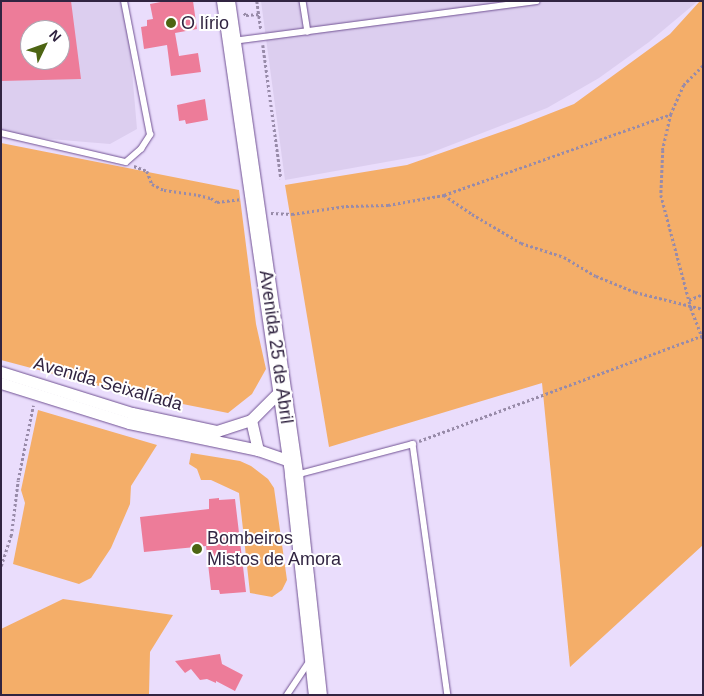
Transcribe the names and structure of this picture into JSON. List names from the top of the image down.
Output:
{
  "streets": {
    "main road": ["Avenida 25 de Abril"],
    "street": ["Avenida Seixalíada"]
  },
  "crossings": [
    ["Avenida 25 de Abril", "Avenida Seixalíada"]
  ],
  "places": ["O lírio", "Bombeiros Mistos de Amora"],
  "north": "top right"
}
